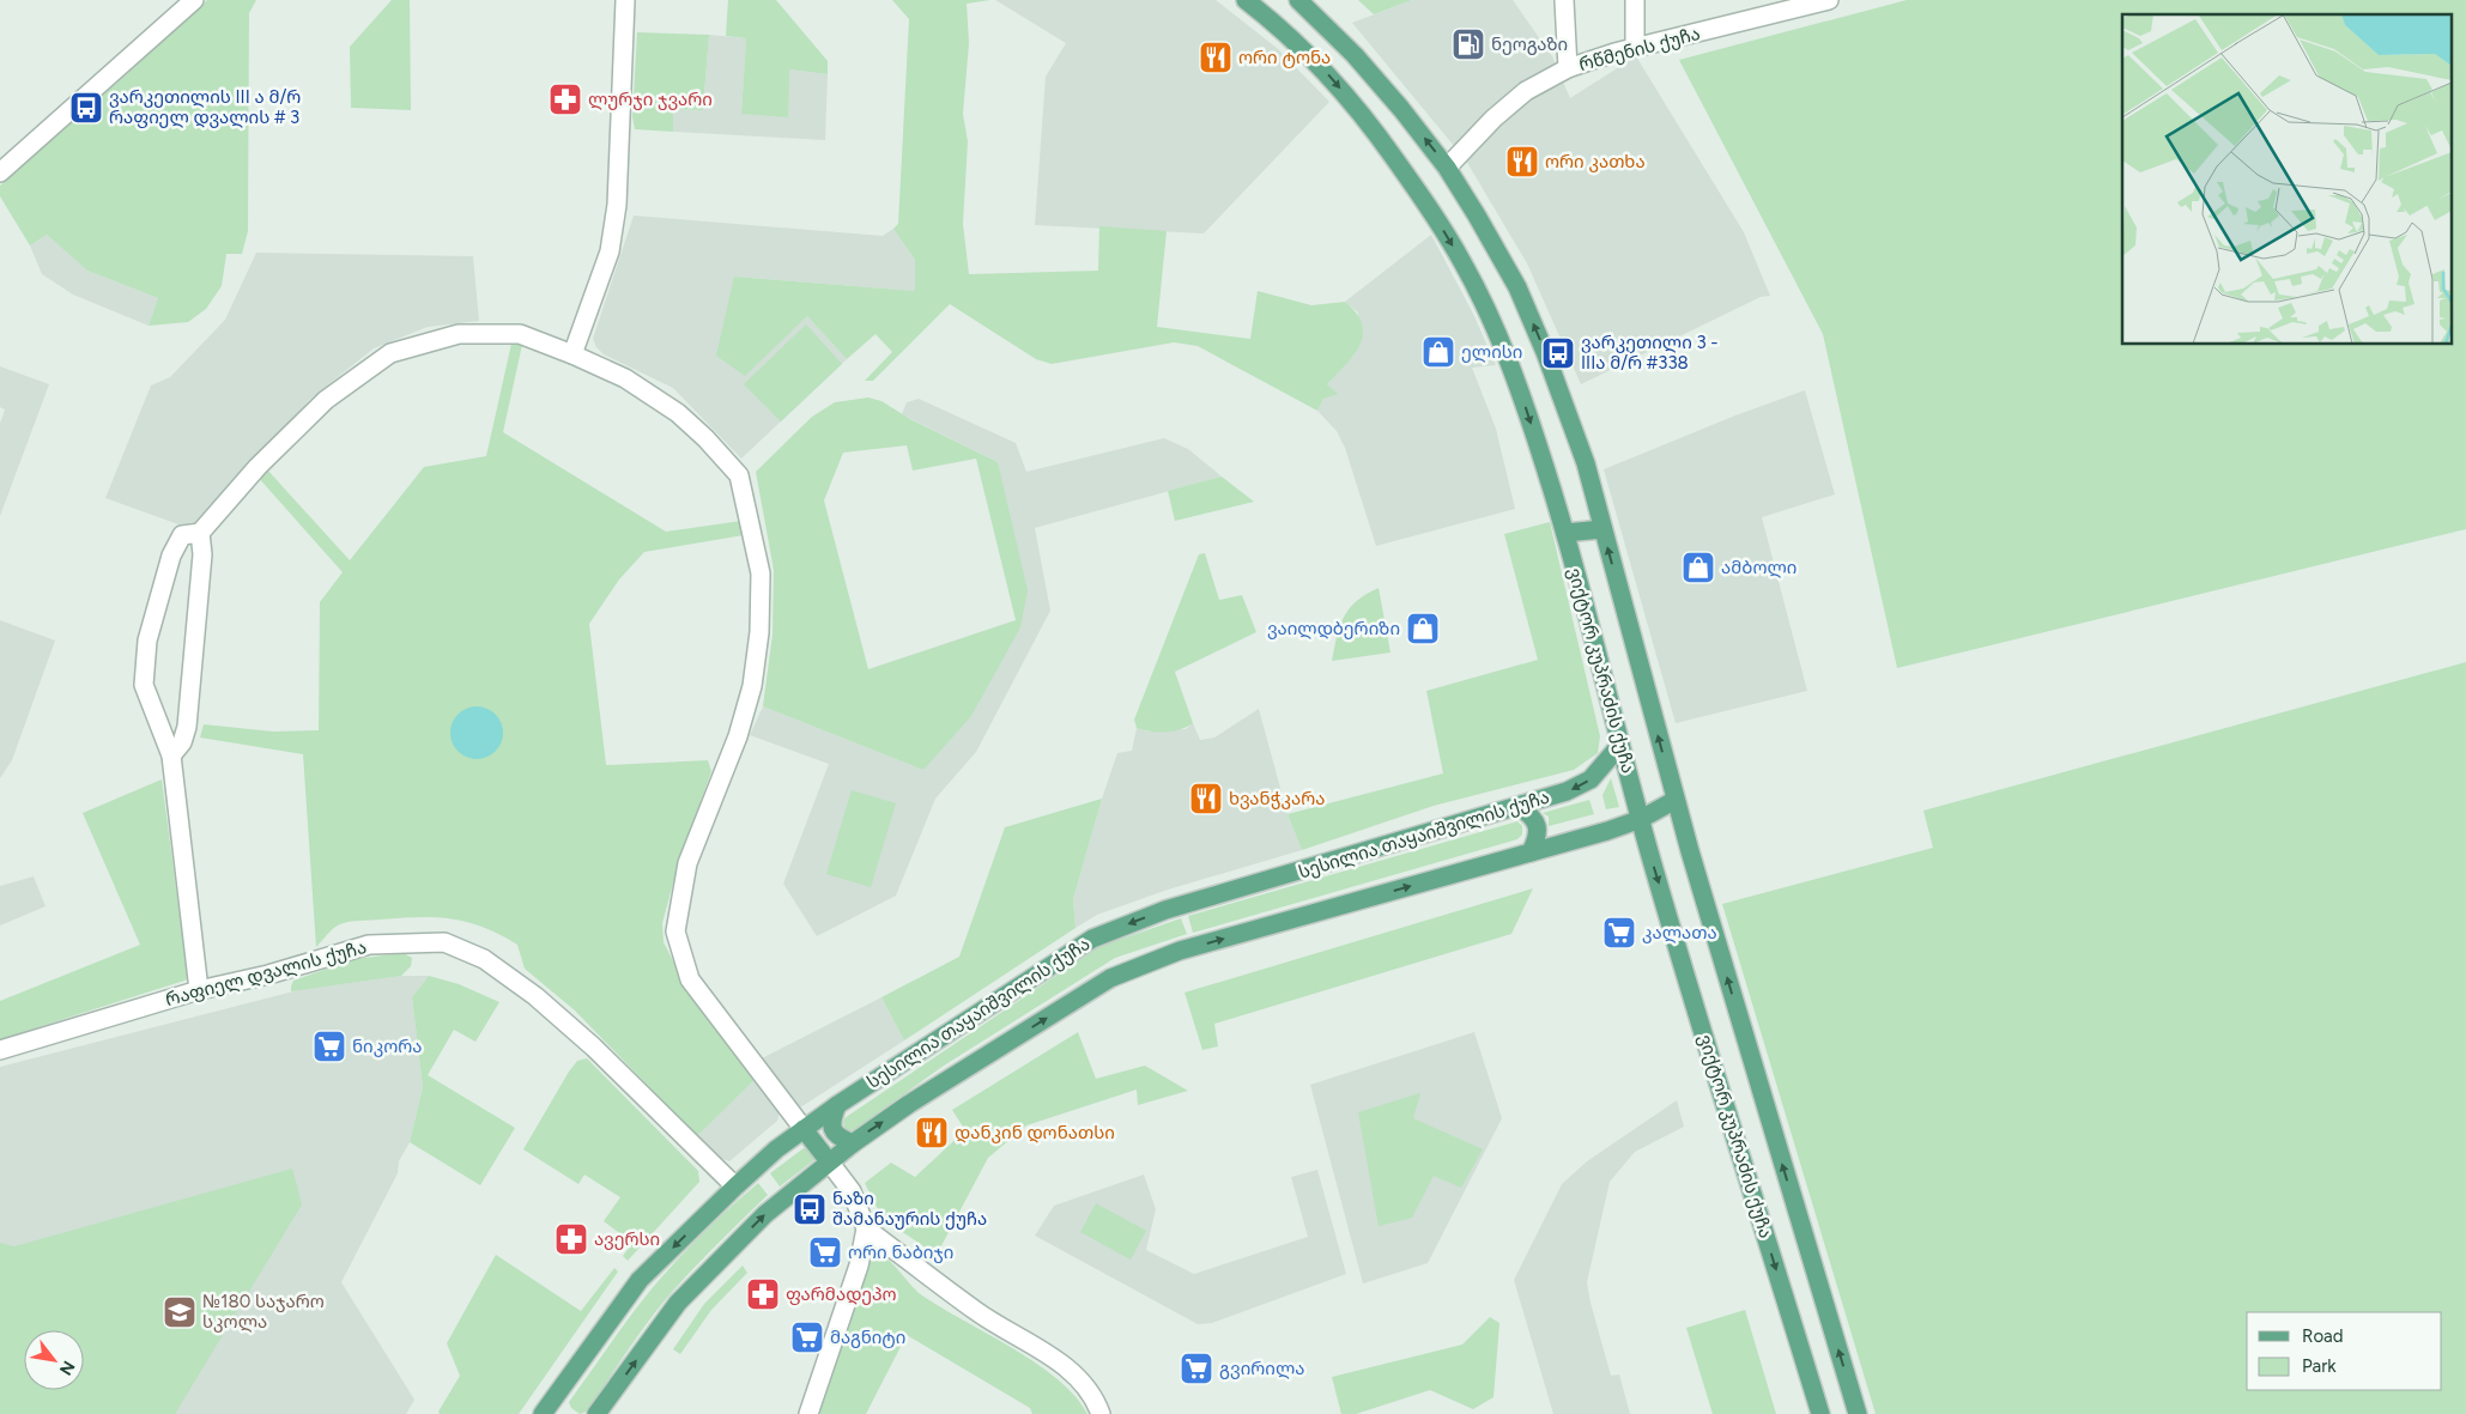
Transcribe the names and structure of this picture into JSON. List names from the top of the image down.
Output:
{
  "streets": {
    "main road": ["ვიქტორ კუპრაძის ქუჩა", "სესილია თაყაიშვილის ქუჩა"],
    "street": ["რწმენის ქუჩა", "რაფიელ დვალის ქუჩა"]
  },
  "crossings": [
    ["რწმენის ქუჩა", "ვიქტორ კუპრაძის ქუჩა"],
    ["ვიქტორ კუპრაძის ქუჩა", "სესილია თაყაიშვილის ქუჩა"],
    ["სესილია თაყაიშვილის ქუჩა", "რაფიელ დვალის ქუჩა"]
  ],
  "places": {
    "fuel station": ["ნეოგაზი"],
    "restaurant": [
      "ორი ტონა",
      "ორი კათხა",
      "ხვანჭკარა",
      "დანკინ დონათსი"
    ],
    "pharmacy": ["ლურჯი ჯვარი", "ავერსი", "ფარმადეპო"],
    "bus stop": ["ვარკეთილის III ა მ/რ რაფიელ დვალის # 3", "ვარკეთილი 3 - IIIა მ/რ #338", "ნაზი შამანაურის ქუჩა"],
    "shop": ["ელისი", "ამბოლი", "ვაილდბერიზი"],
    "supermarket": [
      "კალათა",
      "ნიკორა",
      "ორი ნაბიჯი",
      "მაგნიტი",
      "გვირილა"
    ],
    "school or university": ["№180 საჯარო სკოლა"]
  },
  "legend": ["Road", "Park"],
  "north": "bottom right"
}
